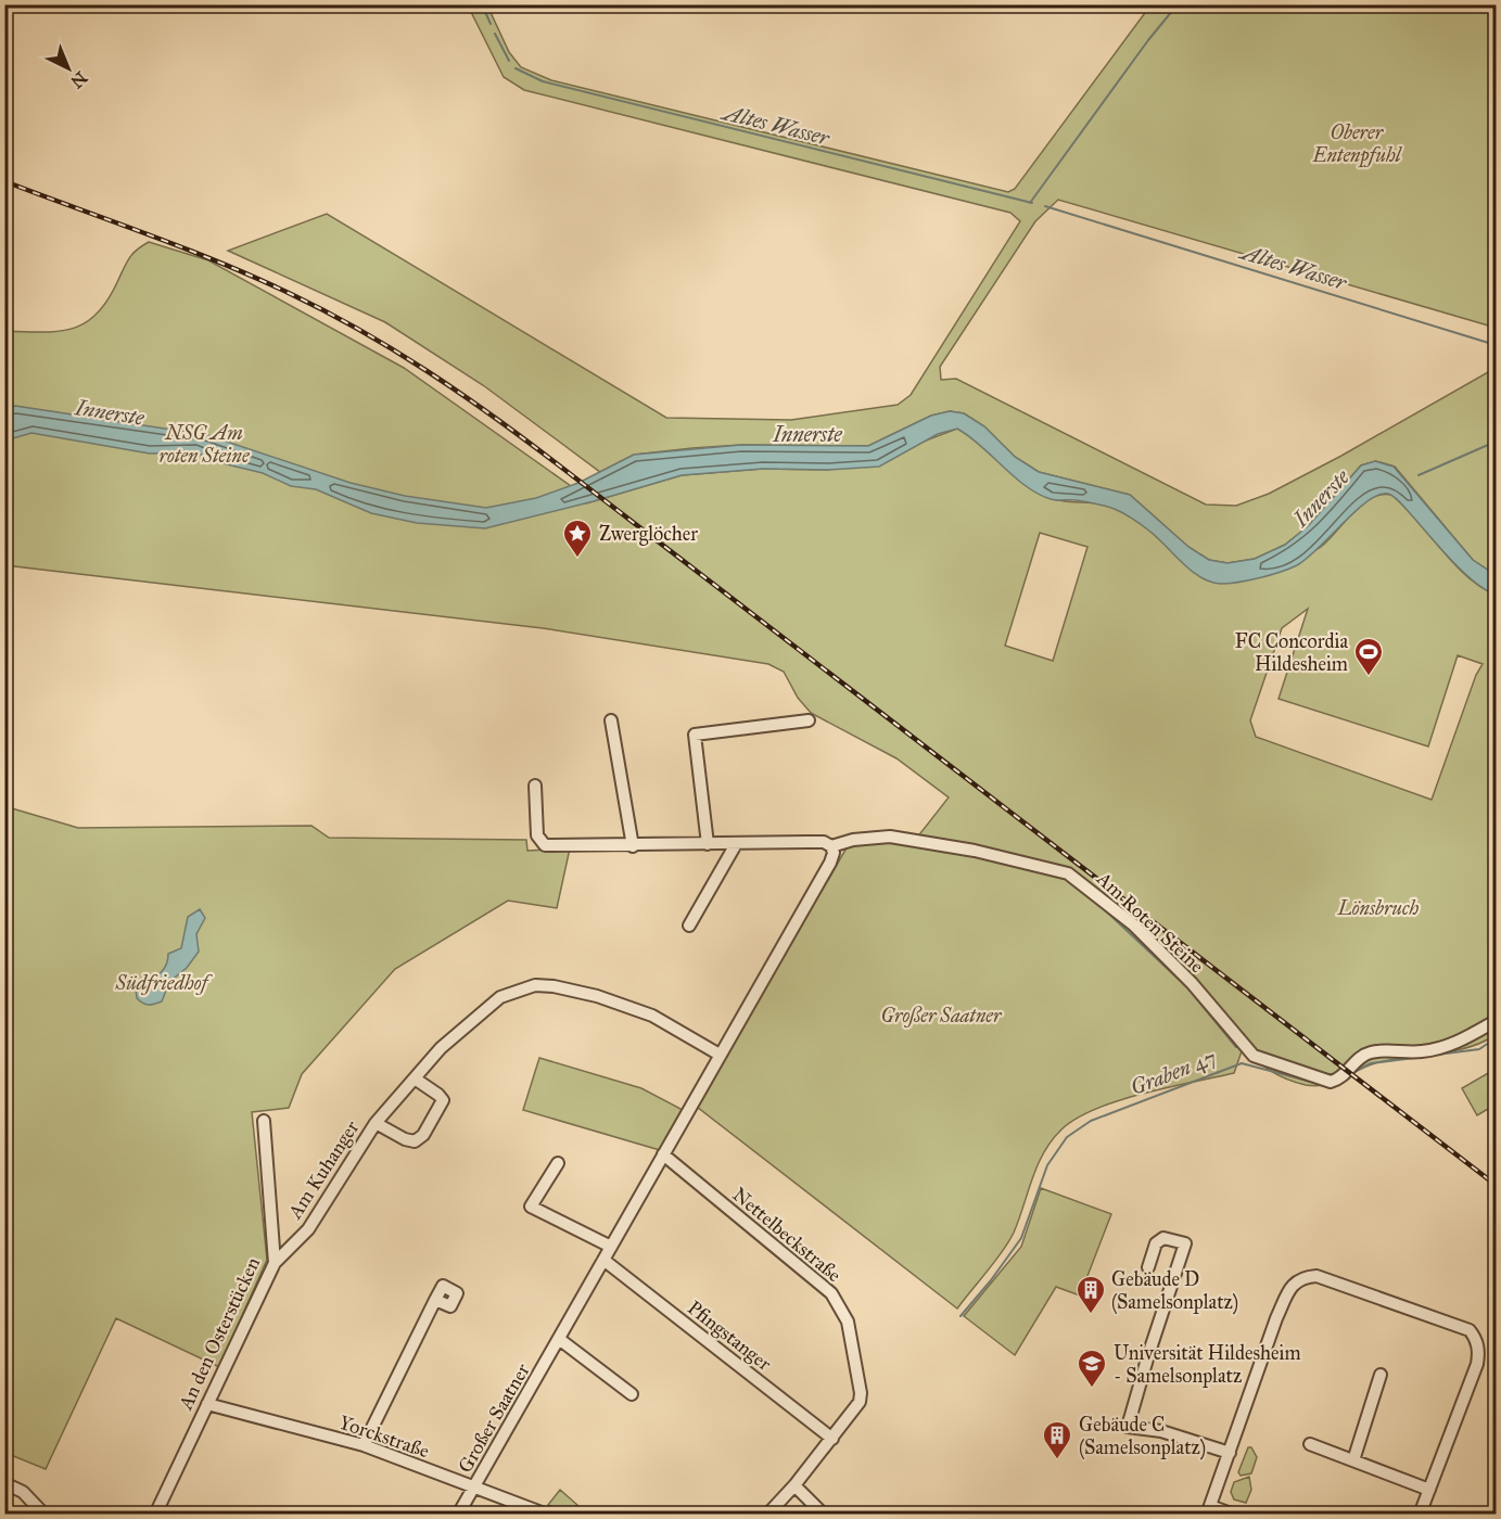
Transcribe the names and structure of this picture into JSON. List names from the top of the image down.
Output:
{
  "streets": {
    "street": [
      "Am Roten Steine",
      "Am Kuhanger",
      "Nettelbeckstraße",
      "An den Osterstücken",
      "Pfingstanger",
      "Großer Saatner",
      "Yorckstraße"
    ]
  },
  "crossings": [
    ["Am Roten Steine", "Großer Saatner"],
    ["Am Kuhanger", "An den Osterstücken"],
    ["Am Kuhanger", "Großer Saatner"],
    ["Nettelbeckstraße", "Pfingstanger"],
    ["Nettelbeckstraße", "Großer Saatner"],
    ["An den Osterstücken", "Yorckstraße"],
    ["Pfingstanger", "Großer Saatner"],
    ["Großer Saatner", "Yorckstraße"]
  ],
  "water": ["Altes Wasser", "Innerste", "Graben 47"],
  "parks": [
    "Oberer Entenpfuhl",
    "NSG Am roten Steine",
    "Lönsbruch",
    "Südfriedhof",
    "Großer Saatner"
  ],
  "places": {
    "place": ["Zwerglöcher"],
    "sports": ["FC Concordia Hildesheim"],
    "building": ["Gebäude D (Samelsonplatz)", "Gebäude C (Samelsonplatz)"],
    "school or university": ["Universität Hildesheim - Samelsonplatz"]
  },
  "north": "bottom right"
}
